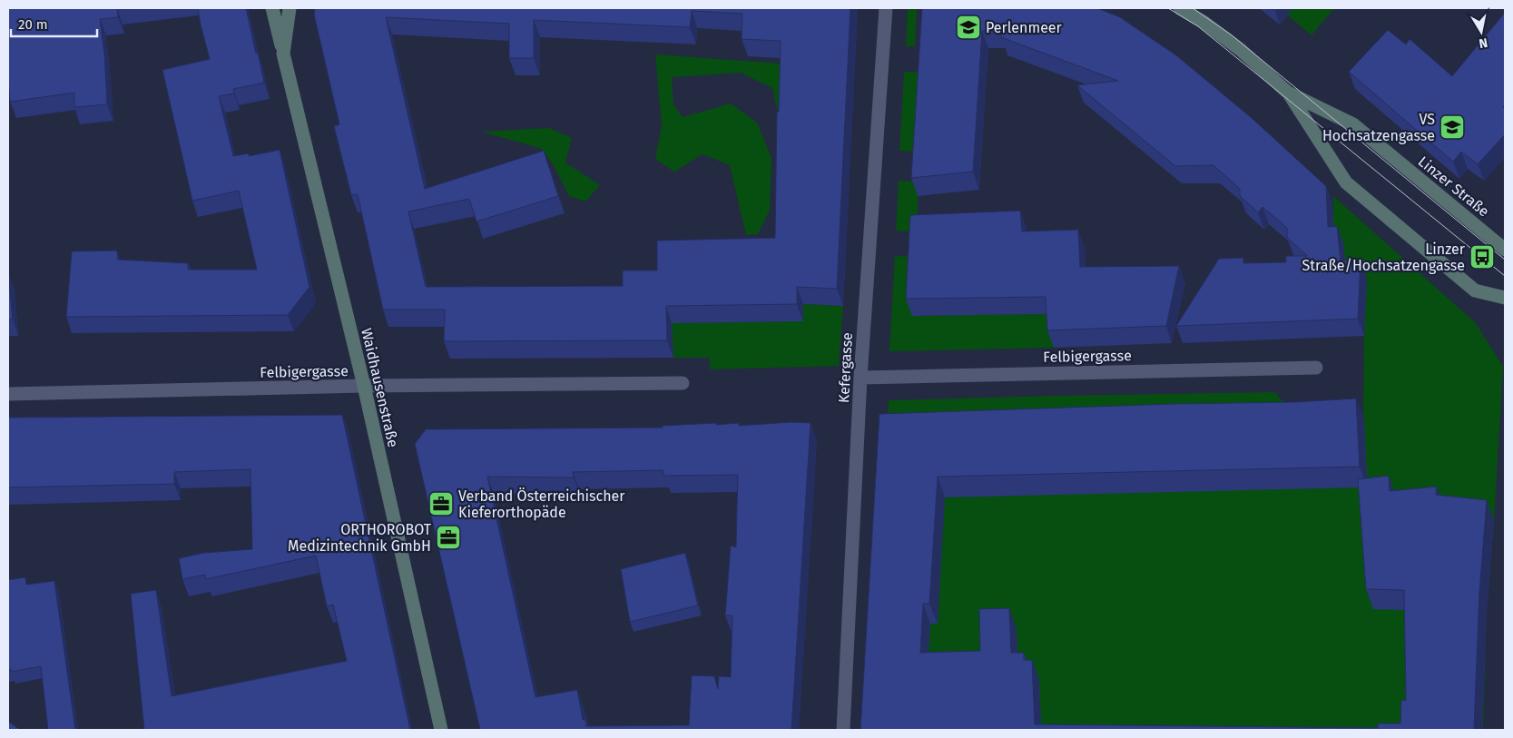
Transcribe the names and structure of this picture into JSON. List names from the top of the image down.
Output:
{
  "streets": {
    "street": [
      "Linzer Straße",
      "Felbigergasse",
      "Kefergasse",
      "Waidhausenstraße"
    ]
  },
  "crossings": [
    ["Felbigergasse", "Kefergasse"],
    ["Felbigergasse", "Waidhausenstraße"]
  ],
  "places": {
    "school or university": ["Perlenmeer", "VS Hochsatzengasse"],
    "bus stop": ["Linzer Straße/Hochsatzengasse"],
    "office": ["Verband Österreichischer Kieferorthopäde", "ORTHOROBOT Medizintechnik GmbH"]
  },
  "scale_bar": "20 m",
  "north": "bottom"
}
